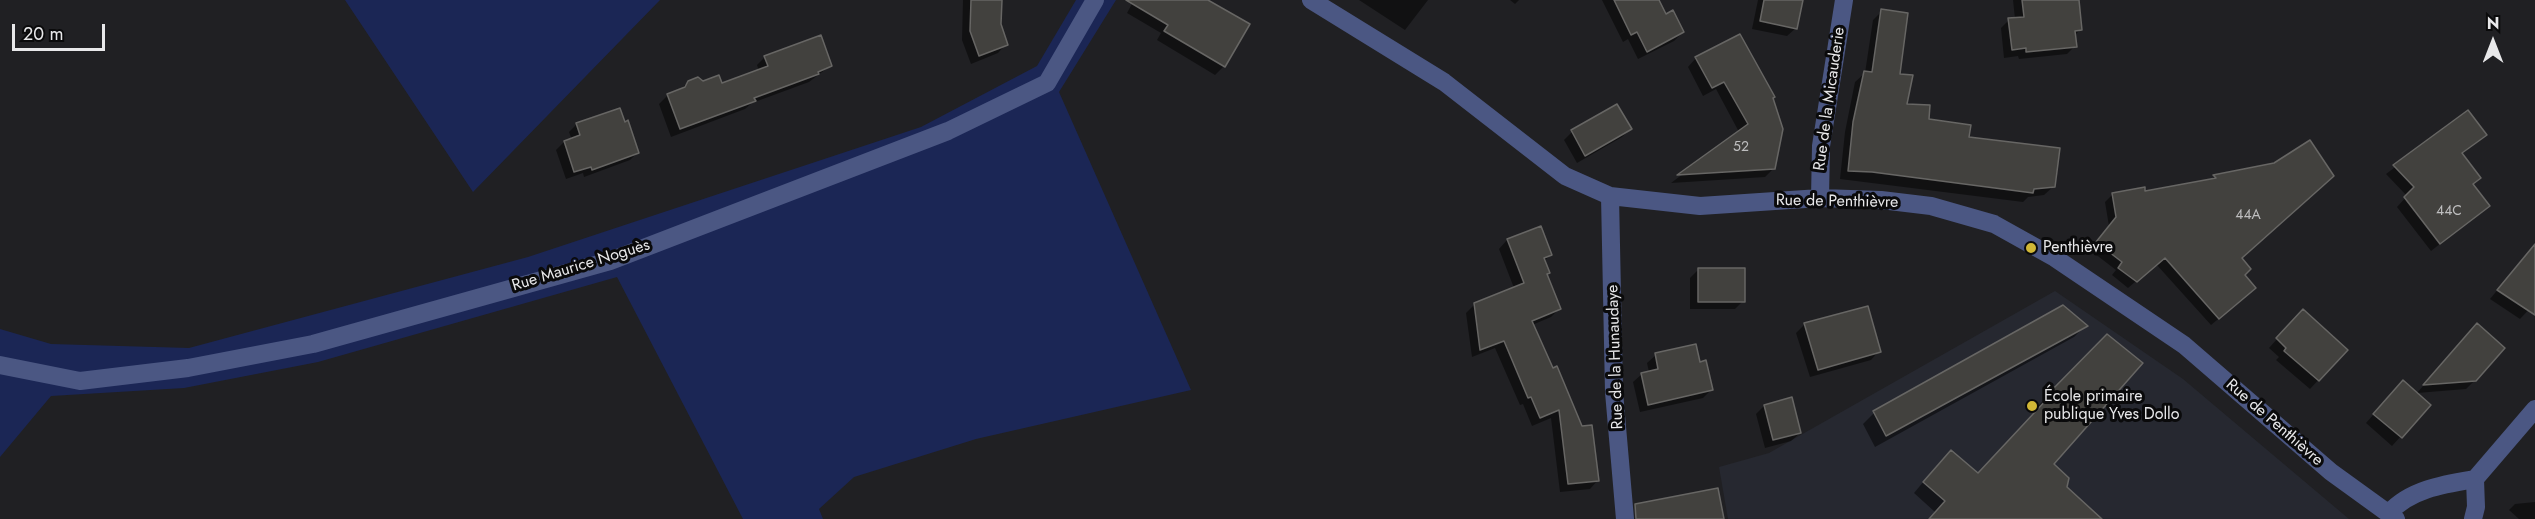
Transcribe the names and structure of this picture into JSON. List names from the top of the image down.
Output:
{
  "streets": {
    "street": [
      "Rue de la Micauderie",
      "Rue de Penthièvre",
      "Rue Maurice Noguès",
      "Rue de la Hunaudaye"
    ]
  },
  "crossings": [
    ["Rue de la Micauderie", "Rue de Penthièvre"],
    ["Rue de Penthièvre", "Rue de la Hunaudaye"]
  ],
  "places": ["Penthièvre", "École primaire publique Yves Dollo"],
  "house_numbers": ["52", "44C", "44A"],
  "scale_bar": "20 m",
  "north": "top"
}
